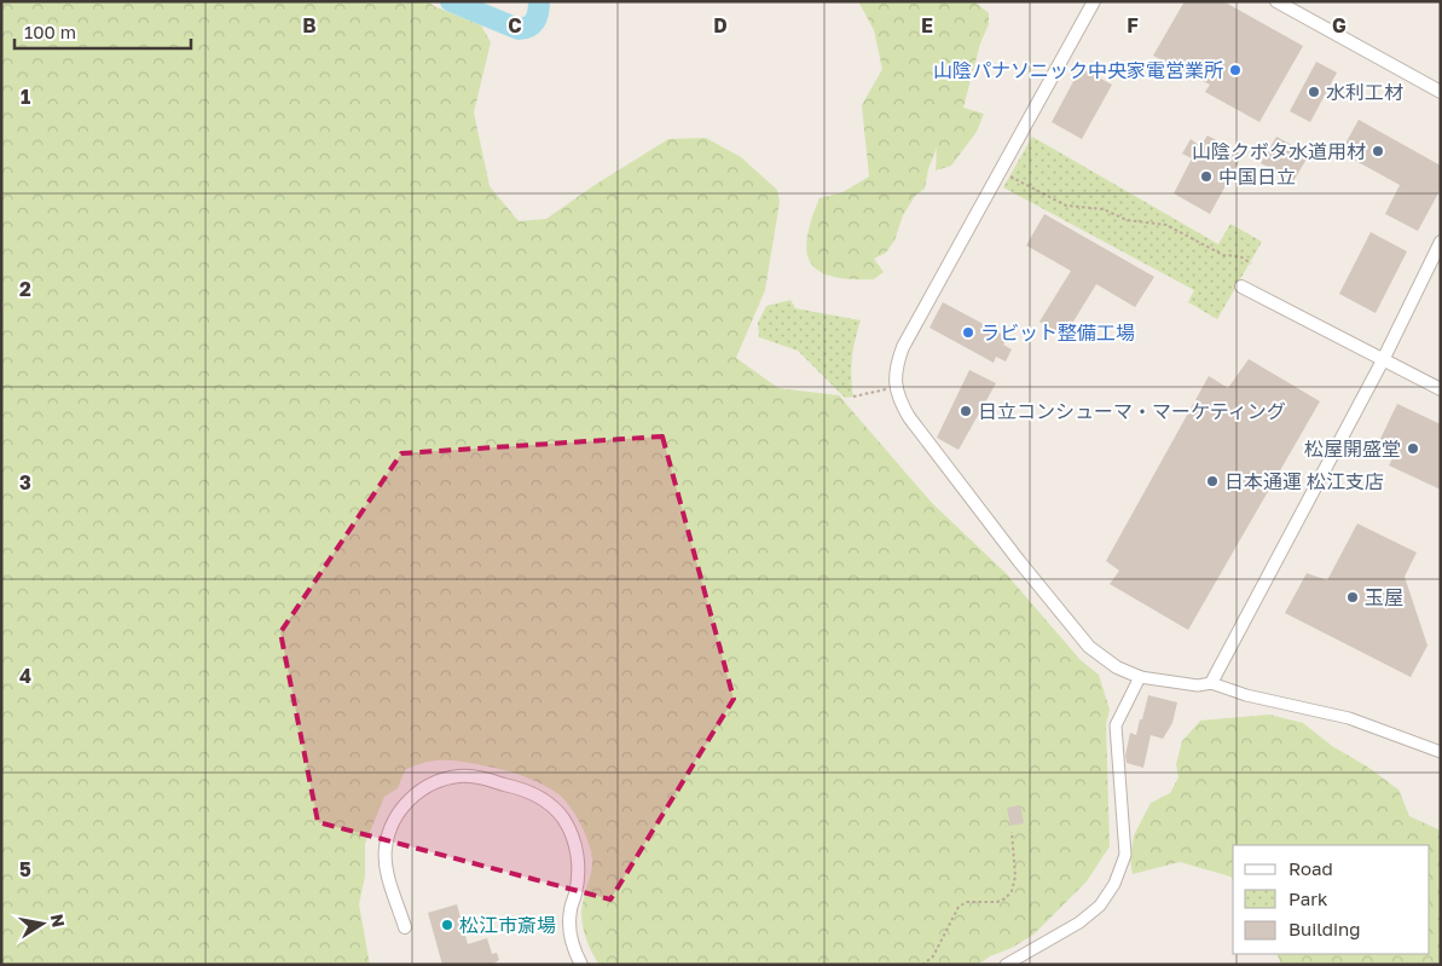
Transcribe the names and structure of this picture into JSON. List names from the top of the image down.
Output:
{
  "places": [
    "山陰パナソニック中央家電営業所",
    "水利工材",
    "山陰クボタ水道用材",
    "中国日立",
    "ラビット整備工場",
    "日立コンシューマ・マーケティング",
    "松屋開盛堂",
    "日本通運 松江支店",
    "玉屋",
    "松江市斎場"
  ],
  "legend": ["Road", "Park", "Building"],
  "scale_bar": "100 m",
  "north": "right",
  "grid": {
    "columns": [
      "B",
      "C",
      "D",
      "E",
      "F",
      "G"
    ],
    "rows": [
      "1",
      "2",
      "3",
      "4",
      "5"
    ]
  }
}
